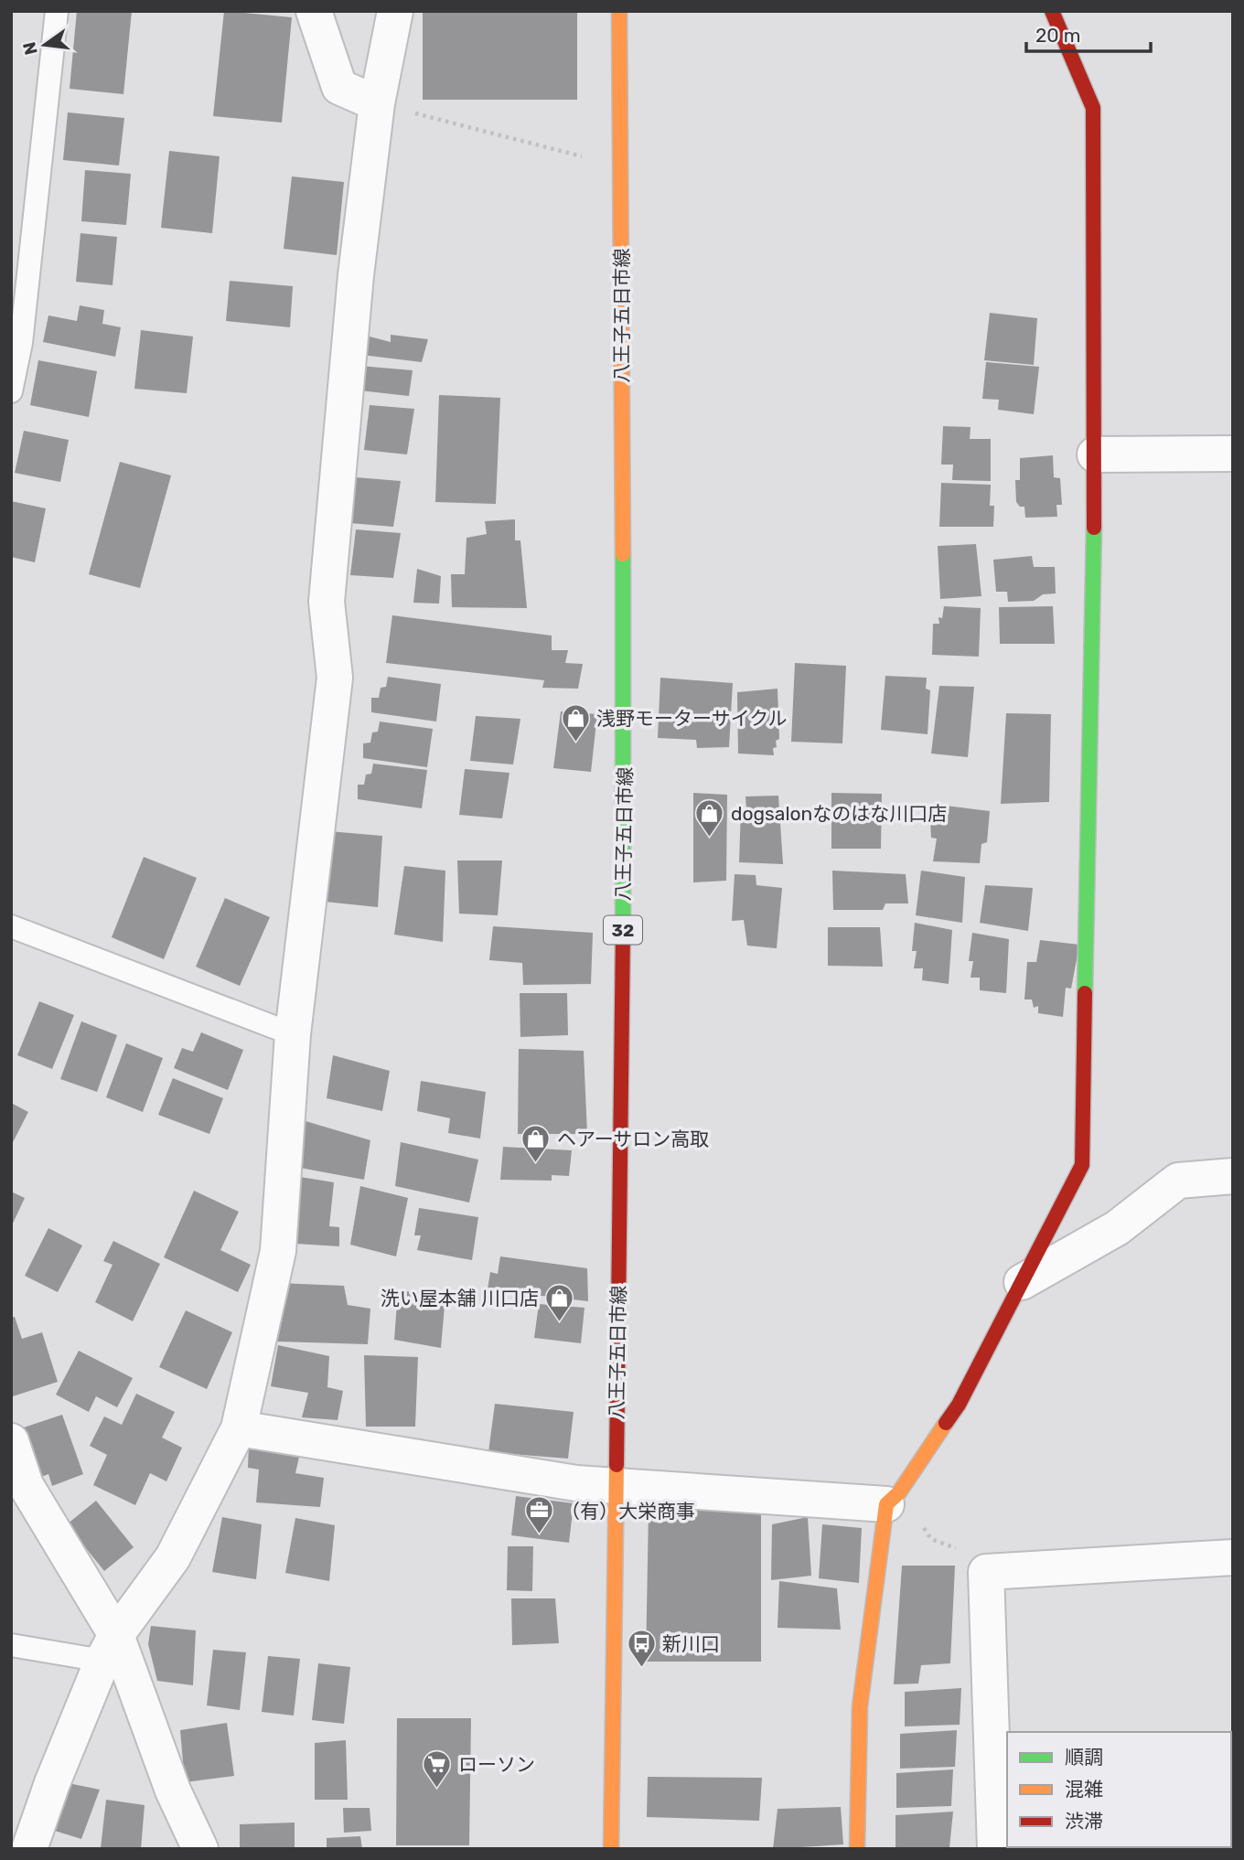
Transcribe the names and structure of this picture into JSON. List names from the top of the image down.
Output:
{
  "streets": {
    "street": ["八王子五日市線", "32"]
  },
  "places": {
    "shop": [
      "浅野モーターサイクル",
      "dogsalonなのはな川口店",
      "ヘアーサロン高取",
      "洗い屋本舗 川口店"
    ],
    "office": ["（有）大栄商事"],
    "bus stop": ["新川口"],
    "supermarket": ["ローソン"]
  },
  "legend": ["順調", "混雑", "渋滞"],
  "scale_bar": "20 m",
  "north": "left"
}
